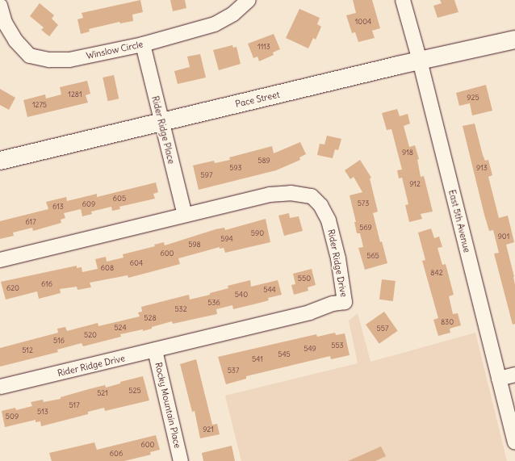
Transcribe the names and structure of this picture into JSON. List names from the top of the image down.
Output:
{
  "streets": {
    "main road": ["Pace Street"],
    "street": [
      "Winslow Circle",
      "Rider Ridge Place",
      "East 5th Avenue",
      "Rider Ridge Drive",
      "Rocky Mountain Place"
    ]
  },
  "crossings": [
    ["Winslow Circle", "Rider Ridge Place"],
    ["Pace Street", "Rider Ridge Place"],
    ["Pace Street", "East 5th Avenue"],
    ["Rider Ridge Place", "Rider Ridge Drive"],
    ["Rider Ridge Drive", "Rocky Mountain Place"]
  ],
  "house_numbers": [
    "1004",
    "1113",
    "1281",
    "925",
    "1275",
    "918",
    "589",
    "593",
    "913",
    "597",
    "912",
    "605",
    "573",
    "609",
    "613",
    "617",
    "569",
    "590",
    "901",
    "594",
    "598",
    "600",
    "565",
    "604",
    "608",
    "842",
    "550",
    "616",
    "620",
    "544",
    "540",
    "536",
    "532",
    "528",
    "830",
    "524",
    "557",
    "520",
    "516",
    "553",
    "549",
    "512",
    "545",
    "541",
    "537",
    "525",
    "521",
    "517",
    "513",
    "509",
    "921",
    "600",
    "606"
  ]
}
